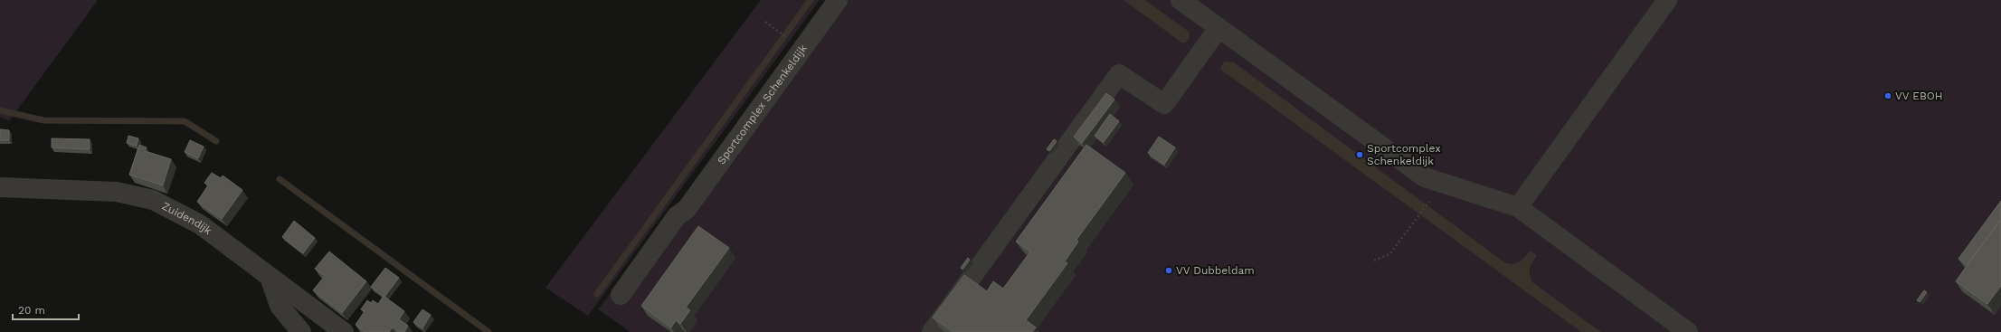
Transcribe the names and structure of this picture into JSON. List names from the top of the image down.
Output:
{
  "streets": {
    "street": ["Sportcomplex Schenkeldijk", "Zuidendijk"]
  },
  "places": ["VV EBOH", "Sportcomplex Schenkeldijk", "VV Dubbeldam"],
  "scale_bar": "20 m"
}
